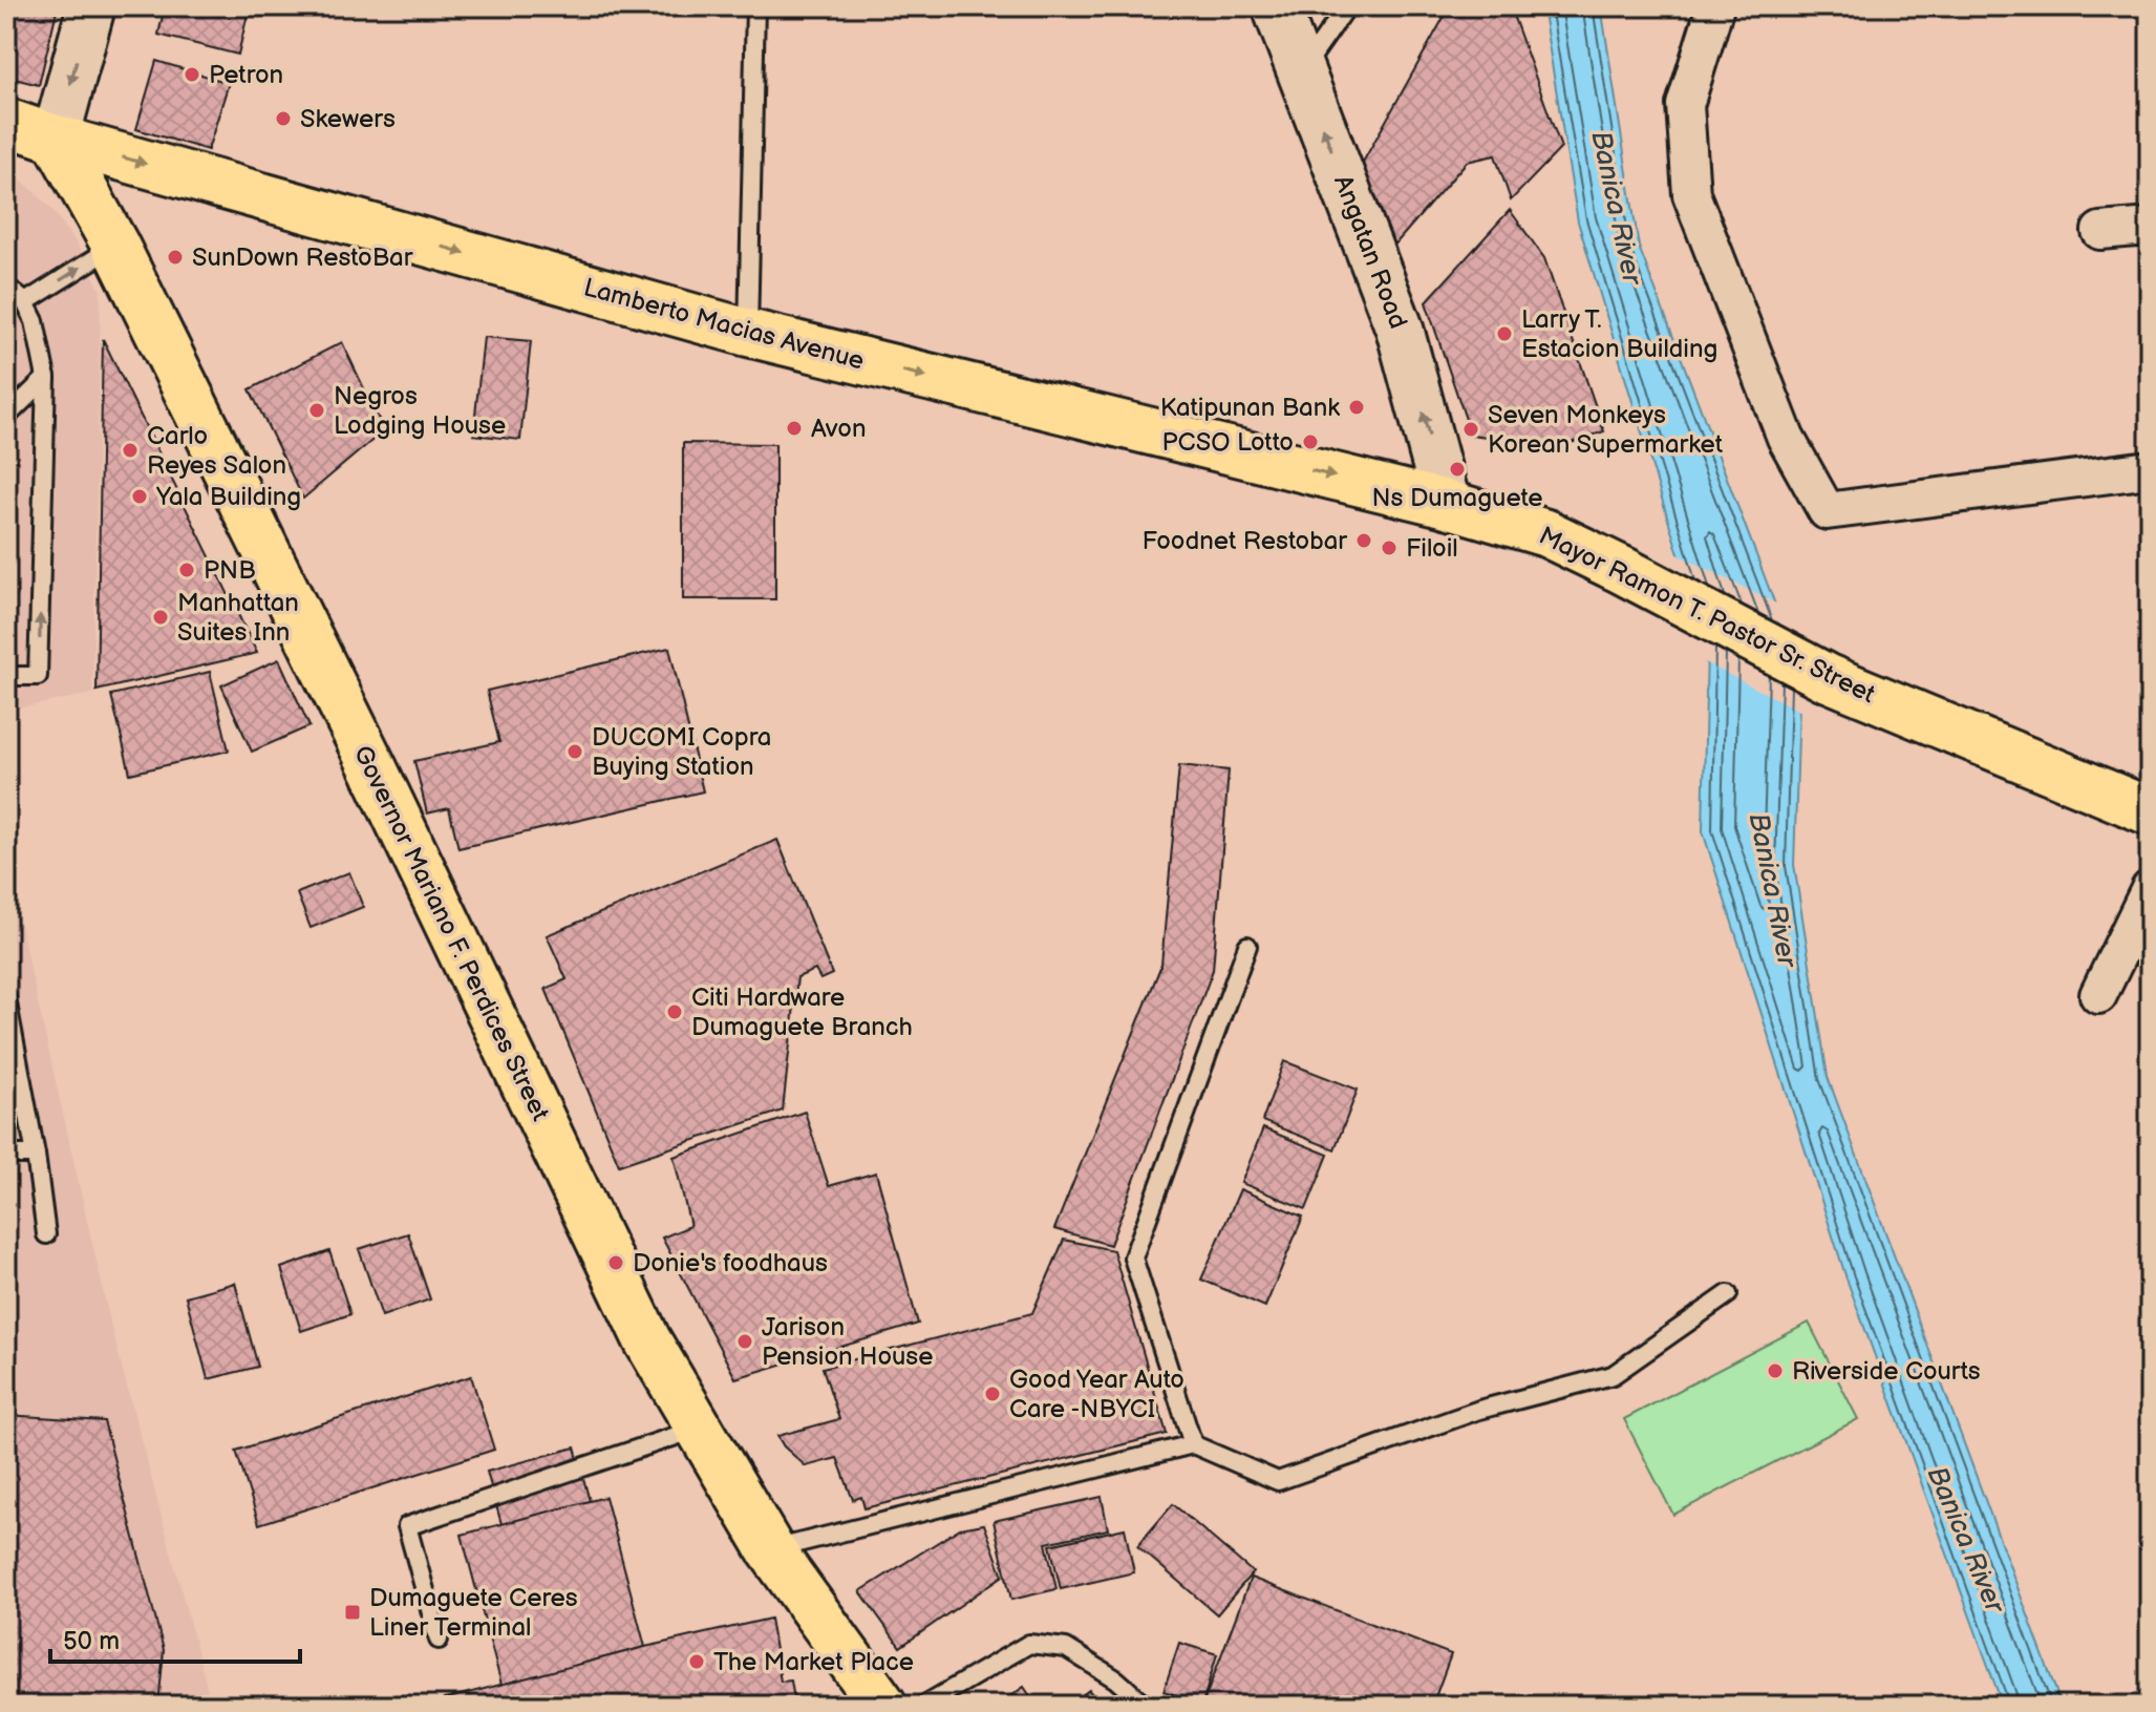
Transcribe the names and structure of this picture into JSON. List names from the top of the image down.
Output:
{
  "streets": {
    "main road": [
      "Angatan Road",
      "Lamberto Macias Avenue",
      "Mayor Ramon T. Pastor Sr. Street",
      "Governor Mariano F. Perdices Street"
    ]
  },
  "crossings": [
    ["Angatan Road", "Lamberto Macias Avenue"],
    ["Angatan Road", "Mayor Ramon T. Pastor Sr. Street"],
    ["Lamberto Macias Avenue", "Mayor Ramon T. Pastor Sr. Street"],
    ["Lamberto Macias Avenue", "Governor Mariano F. Perdices Street"]
  ],
  "one_way": ["Angatan Road", "Lamberto Macias Avenue"],
  "water": ["Banica River"],
  "places": {
    "other": [
      "Petron",
      "Skewers",
      "SunDown RestoBar",
      "Larry T. Estacion Building",
      "Katipunan Bank",
      "Negros Lodging House",
      "Avon",
      "Seven Monkeys Korean Supermarket",
      "PCSO Lotto",
      "Carlo Reyes Salon",
      "Ns Dumaguete",
      "Yala Building",
      "Foodnet Restobar",
      "Filoil",
      "PNB",
      "Manhattan Suites Inn",
      "DUCOMI Copra Buying Station",
      "Citi Hardware Dumaguete Branch",
      "Donie's foodhaus",
      "Jarison Pension House",
      "Riverside Courts",
      "Good Year Auto Care -NBYCI",
      "The Market Place"
    ],
    "transit": ["Dumaguete Ceres Liner Terminal"]
  },
  "scale_bar": "50 m"
}
